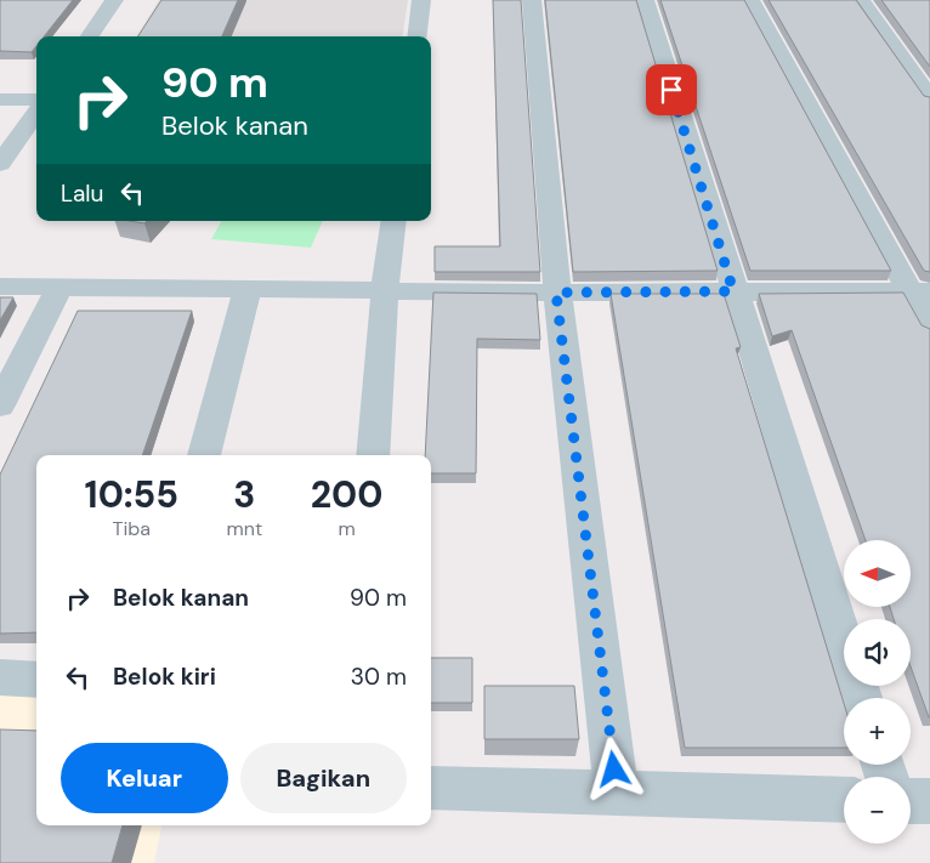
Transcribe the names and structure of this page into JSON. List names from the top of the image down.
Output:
{
  "north": "left",
  "page": {
    "turn": ["90 m", "Belok kanan"],
    "then": "Lalu",
    "eta": [
      "10:55",
      "Tiba",
      "3",
      "mnt",
      "200",
      "m"
    ],
    "map_buttons": ["+", "−"],
    "list": [
      {
        "name": "Belok kanan",
        "value": "90 m"
      },
      {
        "name": "Belok kiri",
        "value": "30 m"
      }
    ],
    "buttons": ["Keluar", "Bagikan"]
  }
}
